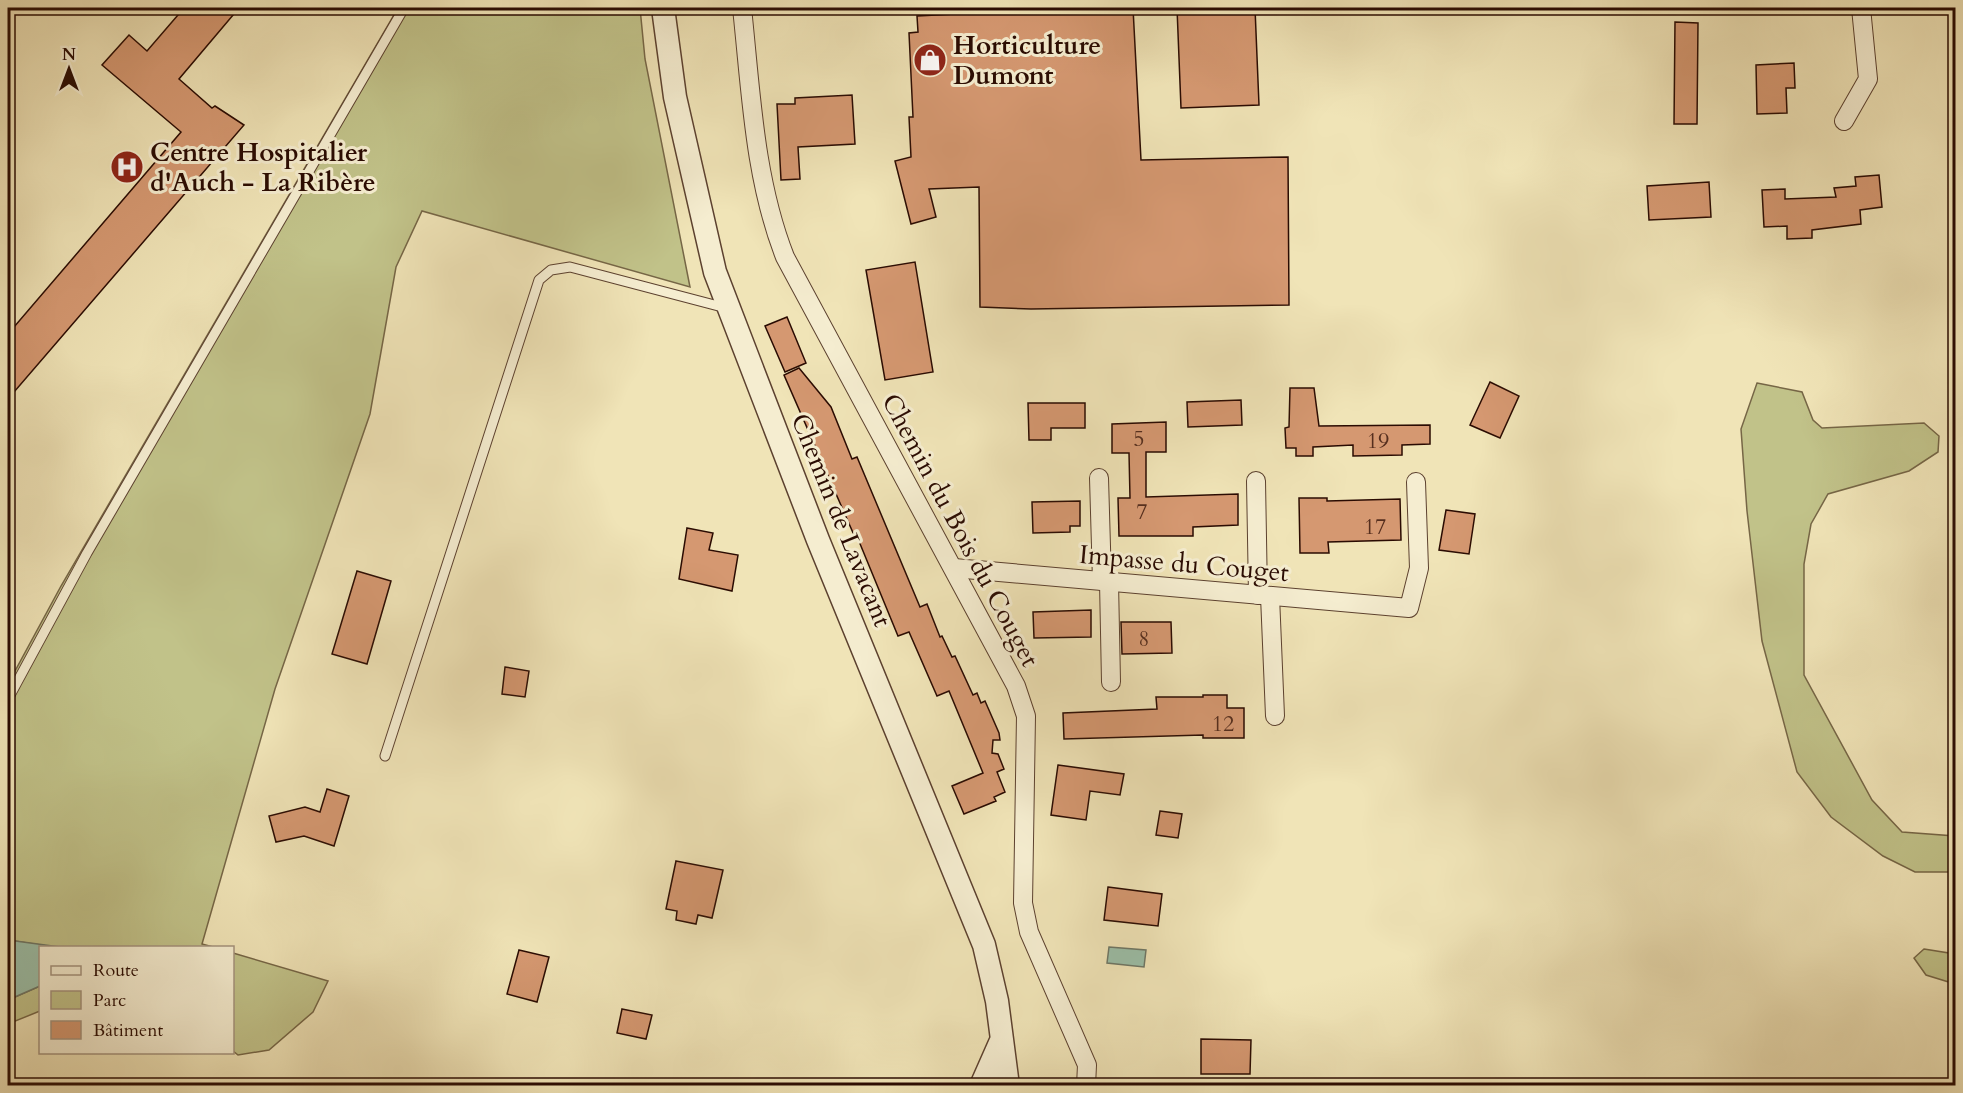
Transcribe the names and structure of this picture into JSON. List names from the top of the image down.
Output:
{
  "streets": {
    "street": ["Chemin de Lavacant", "Chemin du Bois du Couget", "Impasse du Couget"]
  },
  "crossings": [
    ["Chemin du Bois du Couget", "Impasse du Couget"]
  ],
  "places": {
    "shop": ["Horticulture Dumont"],
    "hospital": ["Centre Hospitalier d'Auch - La Ribère"]
  },
  "house_numbers": [
    "5",
    "19",
    "7",
    "17",
    "8",
    "12"
  ],
  "legend": ["Route", "Parc", "Bâtiment"],
  "north": "top"
}
